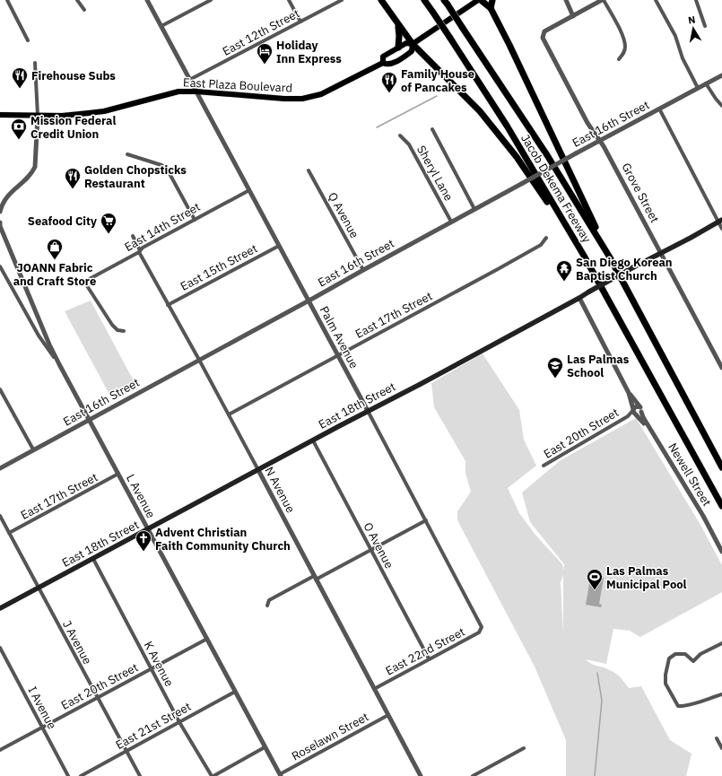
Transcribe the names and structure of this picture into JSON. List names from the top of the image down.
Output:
{
  "streets": {
    "highway": ["Jacob Dekema Freeway"],
    "main road": ["East Plaza Boulevard", "East 18th Street"],
    "street": [
      "East 12th Street",
      "East 16th Street",
      "Sheryl Lane",
      "Grove Street",
      "Q Avenue",
      "East 14th Street",
      "East 15th Street",
      "East 17th Street",
      "Palm Avenue",
      "East 20th Street",
      "Newell Street",
      "N Avenue",
      "L Avenue",
      "O Avenue",
      "J Avenue",
      "East 22nd Street",
      "K Avenue",
      "I Avenue",
      "East 21st Street",
      "Roselawn Street"
    ]
  },
  "crossings": [
    ["East 12th Street", "Palm Avenue"],
    ["East Plaza Boulevard", "Palm Avenue"],
    ["East 16th Street", "Sheryl Lane"],
    ["East 16th Street", "Grove Street"],
    ["East 16th Street", "Q Avenue"],
    ["East 16th Street", "Palm Avenue"],
    ["East 16th Street", "N Avenue"],
    ["East 16th Street", "L Avenue"],
    ["Grove Street", "East 18th Street"],
    ["East 14th Street", "Palm Avenue"],
    ["East 14th Street", "N Avenue"],
    ["East 15th Street", "Palm Avenue"],
    ["East 15th Street", "N Avenue"],
    ["East 17th Street", "Palm Avenue"],
    ["East 17th Street", "N Avenue"],
    ["East 17th Street", "L Avenue"],
    ["East 17th Street", "J Avenue"],
    ["Palm Avenue", "East 18th Street"],
    ["Palm Avenue", "East 22nd Street"],
    ["East 18th Street", "Newell Street"],
    ["East 18th Street", "N Avenue"],
    ["East 18th Street", "L Avenue"],
    ["East 18th Street", "O Avenue"],
    ["East 18th Street", "J Avenue"],
    ["East 18th Street", "K Avenue"],
    ["East 20th Street", "Newell Street"],
    ["East 20th Street", "L Avenue"],
    ["East 20th Street", "J Avenue"],
    ["East 20th Street", "K Avenue"],
    ["East 20th Street", "I Avenue"],
    ["N Avenue", "East 22nd Street"],
    ["N Avenue", "Roselawn Street"],
    ["L Avenue", "East 21st Street"],
    ["L Avenue", "Roselawn Street"],
    ["O Avenue", "East 22nd Street"],
    ["J Avenue", "East 21st Street"],
    ["K Avenue", "East 21st Street"]
  ],
  "places": {
    "hotel": ["Holiday Inn Express"],
    "restaurant": ["Firehouse Subs", "Family House of Pancakes", "Golden Chopsticks Restaurant"],
    "bank": ["Mission Federal Credit Union"],
    "supermarket": ["Seafood City"],
    "shop": ["JOANN Fabric and Craft Store"],
    "temple": ["San Diego Korean Baptist Church"],
    "school or university": ["Las Palmas School"],
    "church": ["Advent Christian Faith Community Church"],
    "sports": ["Las Palmas Municipal Pool"]
  },
  "north": "top"
}
